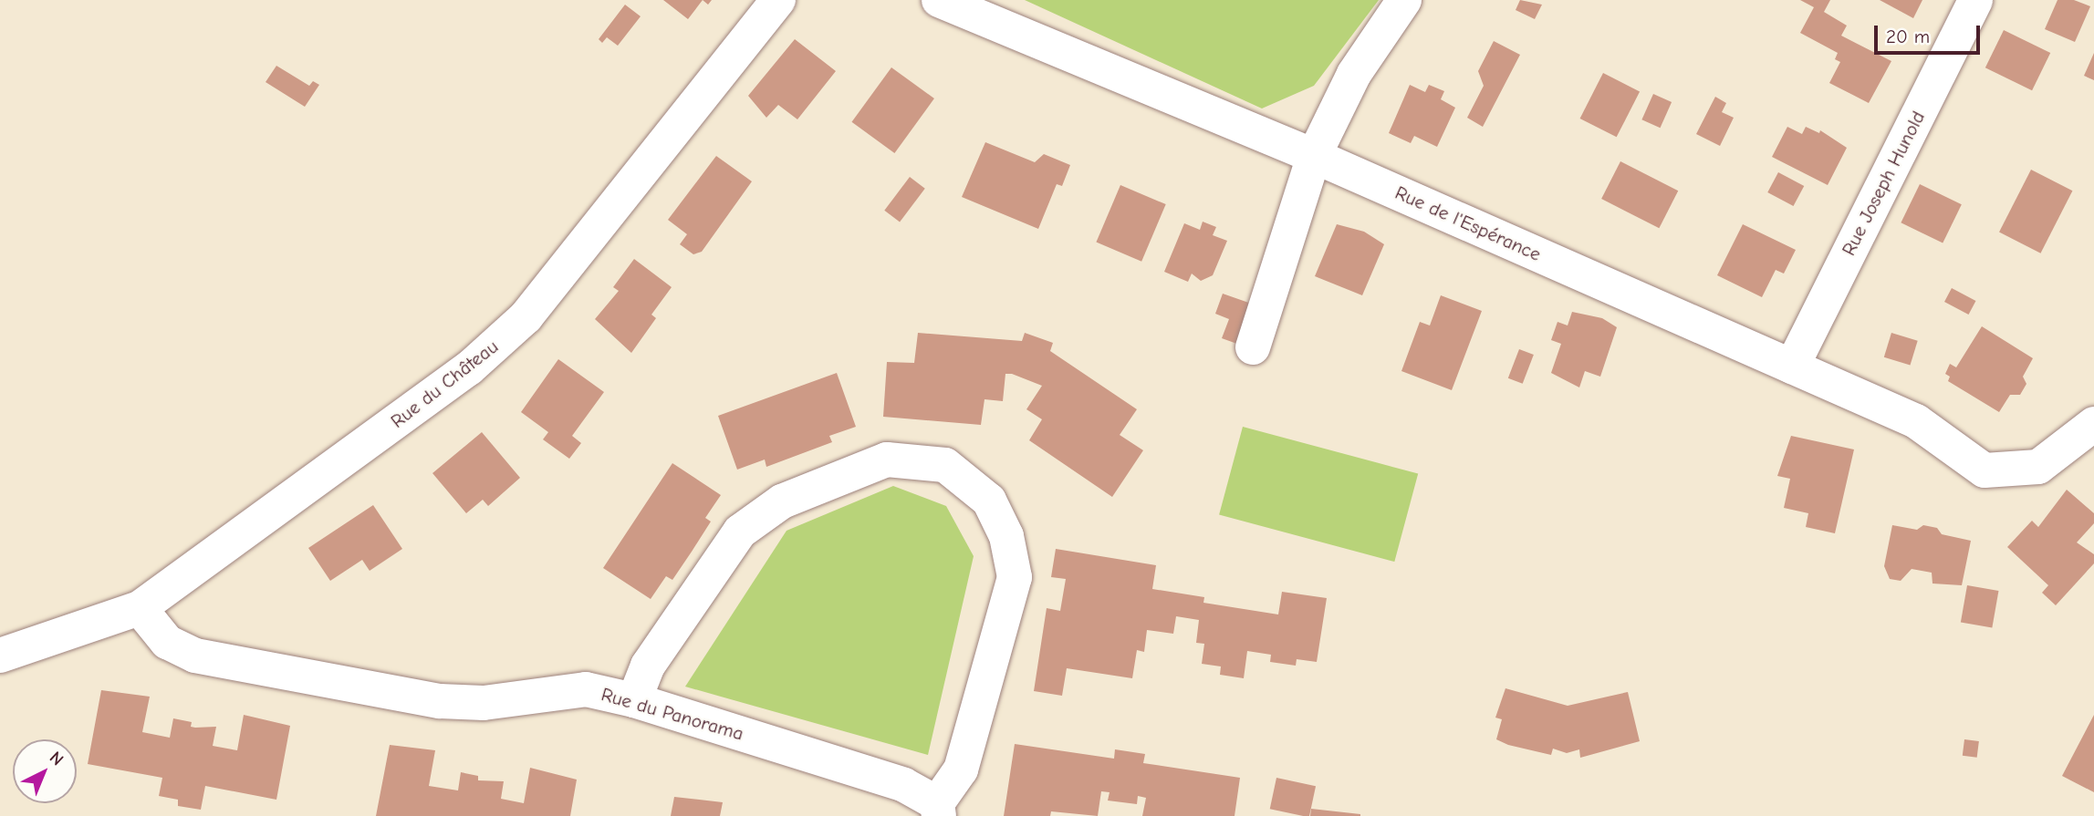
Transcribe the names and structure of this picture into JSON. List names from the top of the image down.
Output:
{
  "streets": {
    "street": [
      "Rue Joseph Hunold",
      "Rue de l'Espérance",
      "Rue du Château",
      "Rue du Panorama"
    ]
  },
  "crossings": [
    ["Rue Joseph Hunold", "Rue de l'Espérance"],
    ["Rue du Château", "Rue du Panorama"]
  ],
  "scale_bar": "20 m",
  "north": "top right"
}
